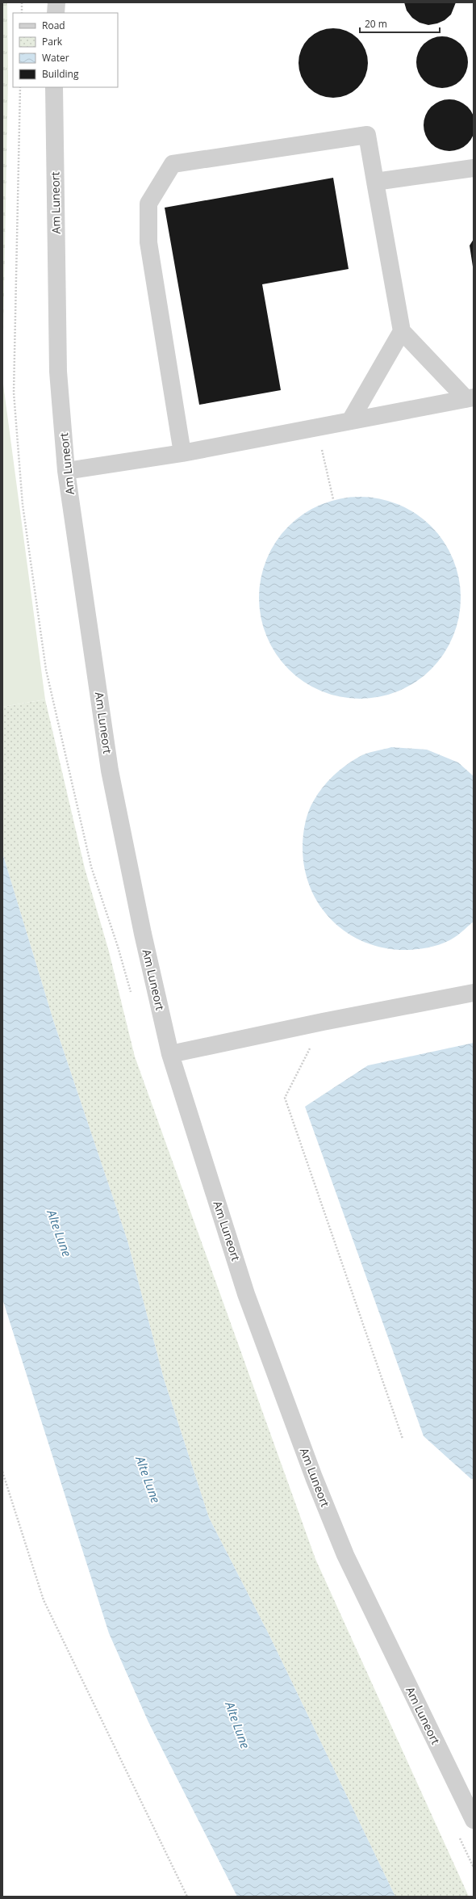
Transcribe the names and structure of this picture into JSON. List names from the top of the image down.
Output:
{
  "streets": {
    "street": ["Am Luneort"]
  },
  "water": ["Alte Lune"],
  "legend": [
    "Road",
    "Park",
    "Water",
    "Building"
  ],
  "scale_bar": "20 m"
}
